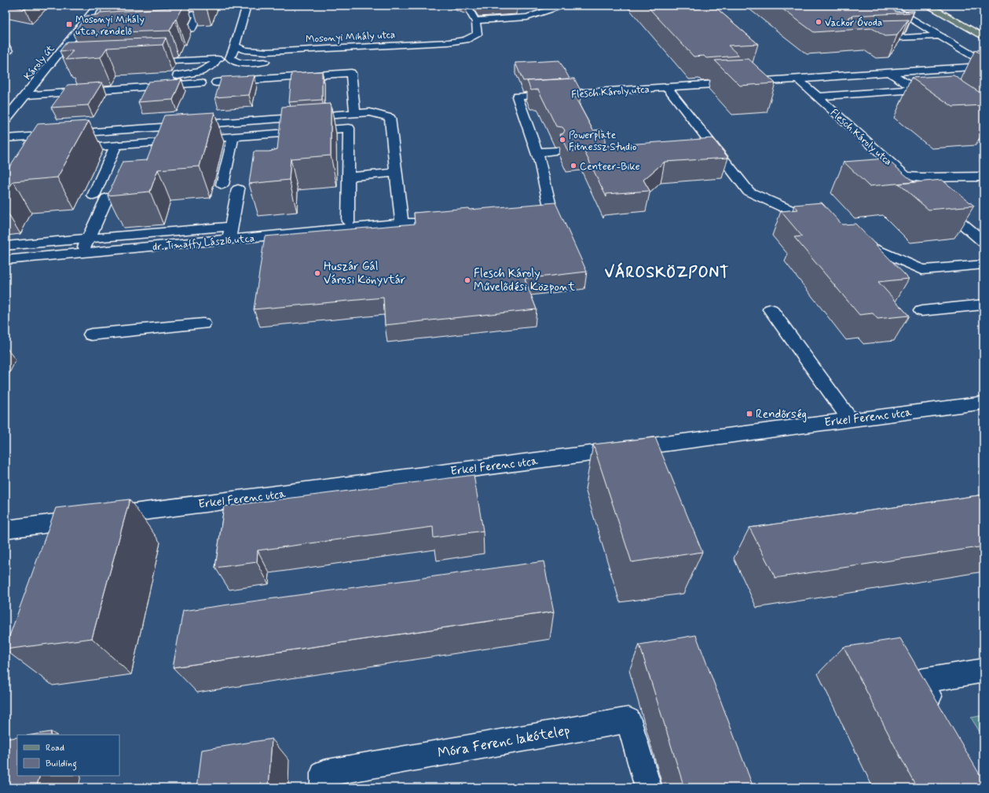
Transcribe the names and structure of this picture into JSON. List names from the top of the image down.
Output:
{
  "streets": {
    "street": [
      "Mosonyi Mihály utca",
      "Károly út",
      "Flesch Károly utca",
      "dr. Timaffy László utca",
      "Erkel Ferenc utca",
      "Móra Ferenc lakótelep"
    ]
  },
  "districts": ["VÁROSKÖZPONT"],
  "places": {
    "other": [
      "Vackor Óvoda",
      "Powerplate Fitnessz Studio",
      "Centeer-Bike",
      "Huszár Gál Városi Könyvtár",
      "Flesch Károly Művelődési Központ"
    ],
    "transit": ["Mosonyi Mihály utca, rendelő", "Rendőrség"]
  },
  "legend": ["Road", "Building"]
}
